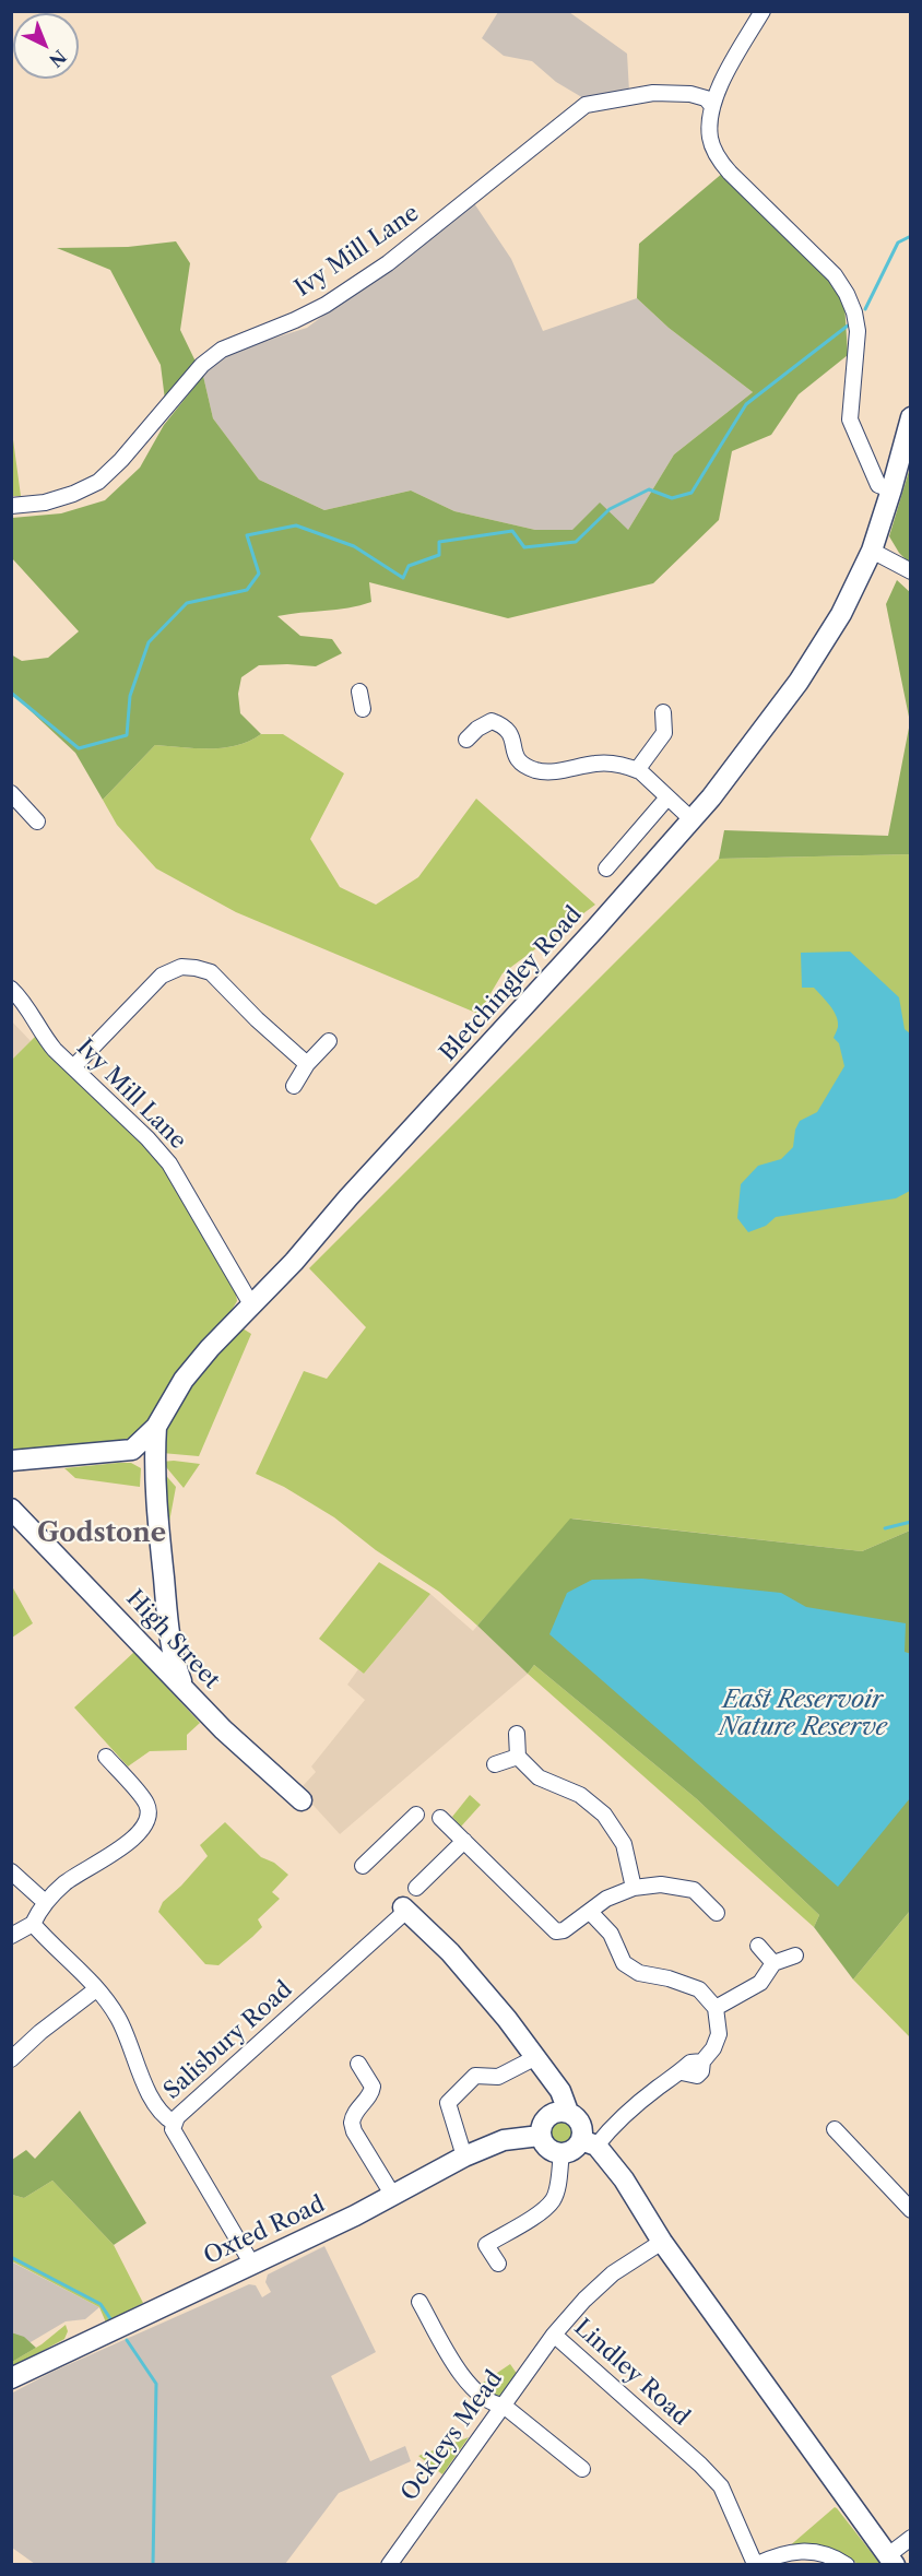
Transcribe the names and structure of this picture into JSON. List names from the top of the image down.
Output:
{
  "streets": {
    "main road": ["Bletchingley Road", "High Street", "Oxted Road"],
    "street": [
      "Ivy Mill Lane",
      "Salisbury Road",
      "Lindley Road",
      "Ockleys Mead"
    ]
  },
  "crossings": [
    ["Ivy Mill Lane", "Bletchingley Road"],
    ["Salisbury Road", "Oxted Road"],
    ["Lindley Road", "Ockleys Mead"]
  ],
  "districts": ["Godstone"],
  "water": ["East Reservoir Nature Reserve"],
  "north": "bottom right"
}
